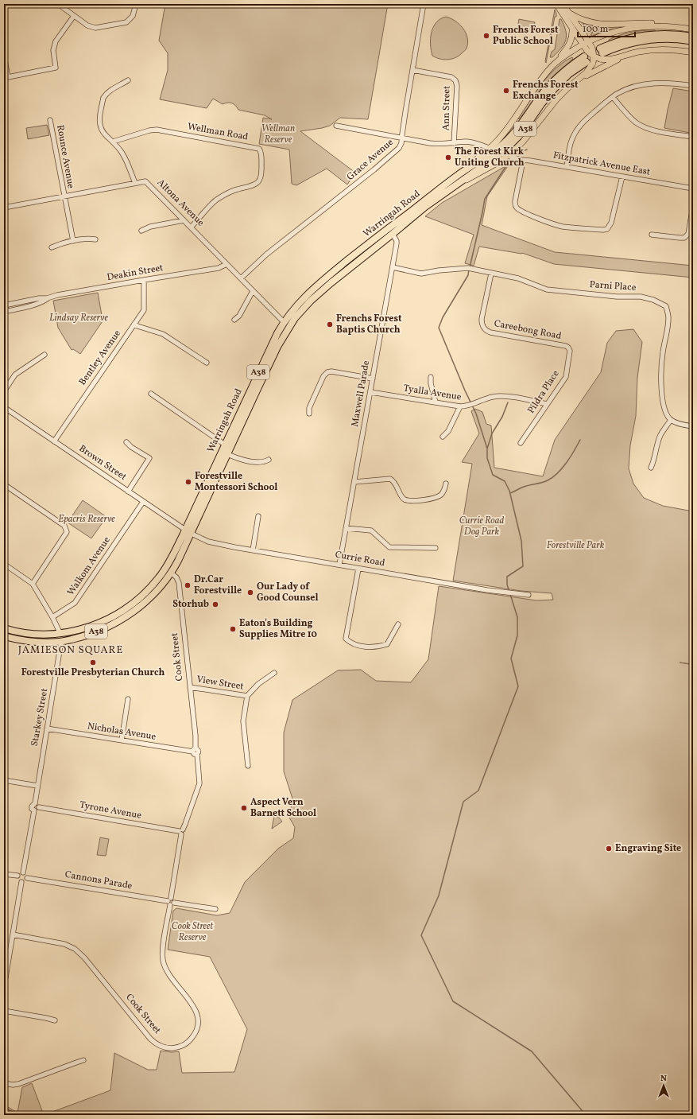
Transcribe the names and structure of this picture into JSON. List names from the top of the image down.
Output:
{
  "streets": {
    "highway": [
      "A38",
      "Altona Avenue",
      "Warringah Road",
      "Brown Street",
      "Starkey Street"
    ],
    "street": [
      "Ann Street",
      "Wellman Road",
      "Rounce Avenue",
      "Grace Avenue",
      "Fitzpatrick Avenue East",
      "Deakin Street",
      "Parni Place",
      "Careebong Road",
      "Bentley Avenue",
      "Pildra Place",
      "Tyalla Avenue",
      "Maxwell Parade",
      "Currie Road",
      "Walkom Avenue",
      "Cook Street",
      "View Street",
      "Nicholas Avenue",
      "Tyrone Avenue",
      "Cannons Parade"
    ]
  },
  "crossings": [
    ["Ann Street", "Grace Avenue"],
    ["A38", "Warringah Road"],
    ["Wellman Road", "Altona Avenue"],
    ["Rounce Avenue", "Altona Avenue"],
    ["Grace Avenue", "Altona Avenue"],
    ["Fitzpatrick Avenue East", "Warringah Road"],
    ["Altona Avenue", "Warringah Road"],
    ["Altona Avenue", "Deakin Street"],
    ["Warringah Road", "Maxwell Parade"],
    ["Warringah Road", "Brown Street"],
    ["Warringah Road", "Currie Road"],
    ["Warringah Road", "Cook Street"],
    ["Warringah Road", "Starkey Street"],
    ["Deakin Street", "Bentley Avenue"],
    ["Parni Place", "Careebong Road"],
    ["Parni Place", "Maxwell Parade"],
    ["Careebong Road", "Pildra Place"],
    ["Bentley Avenue", "Brown Street"],
    ["Pildra Place", "Tyalla Avenue"],
    ["Tyalla Avenue", "Maxwell Parade"],
    ["Maxwell Parade", "Currie Road"],
    ["Brown Street", "Currie Road"],
    ["Brown Street", "Walkom Avenue"],
    ["Cook Street", "View Street"],
    ["Cook Street", "Nicholas Avenue"],
    ["Cook Street", "Tyrone Avenue"],
    ["Cook Street", "Cannons Parade"],
    ["Starkey Street", "Nicholas Avenue"],
    ["Starkey Street", "Tyrone Avenue"]
  ],
  "districts": ["JAMIESON SQUARE"],
  "parks": [
    "Wellman Reserve",
    "Lindsay Reserve",
    "Epacris Reserve",
    "Currie Road Dog Park",
    "Forestville Park",
    "Cook Street Reserve"
  ],
  "places": [
    "Frenchs Forest Public School",
    "Frenchs Forest Exchange",
    "The Forest Kirk Uniting Church",
    "Frenchs Forest Baptis Church",
    "Forestville Montessori School",
    "Dr.Car Forestville",
    "Our Lady of Good Counsel",
    "Storhub",
    "Eaton's Building Supplies Mitre 10",
    "Forestville Presbyterian Church",
    "Aspect Vern Barnett School",
    "Engraving Site"
  ],
  "scale_bar": "100 m",
  "north": "top"
}
